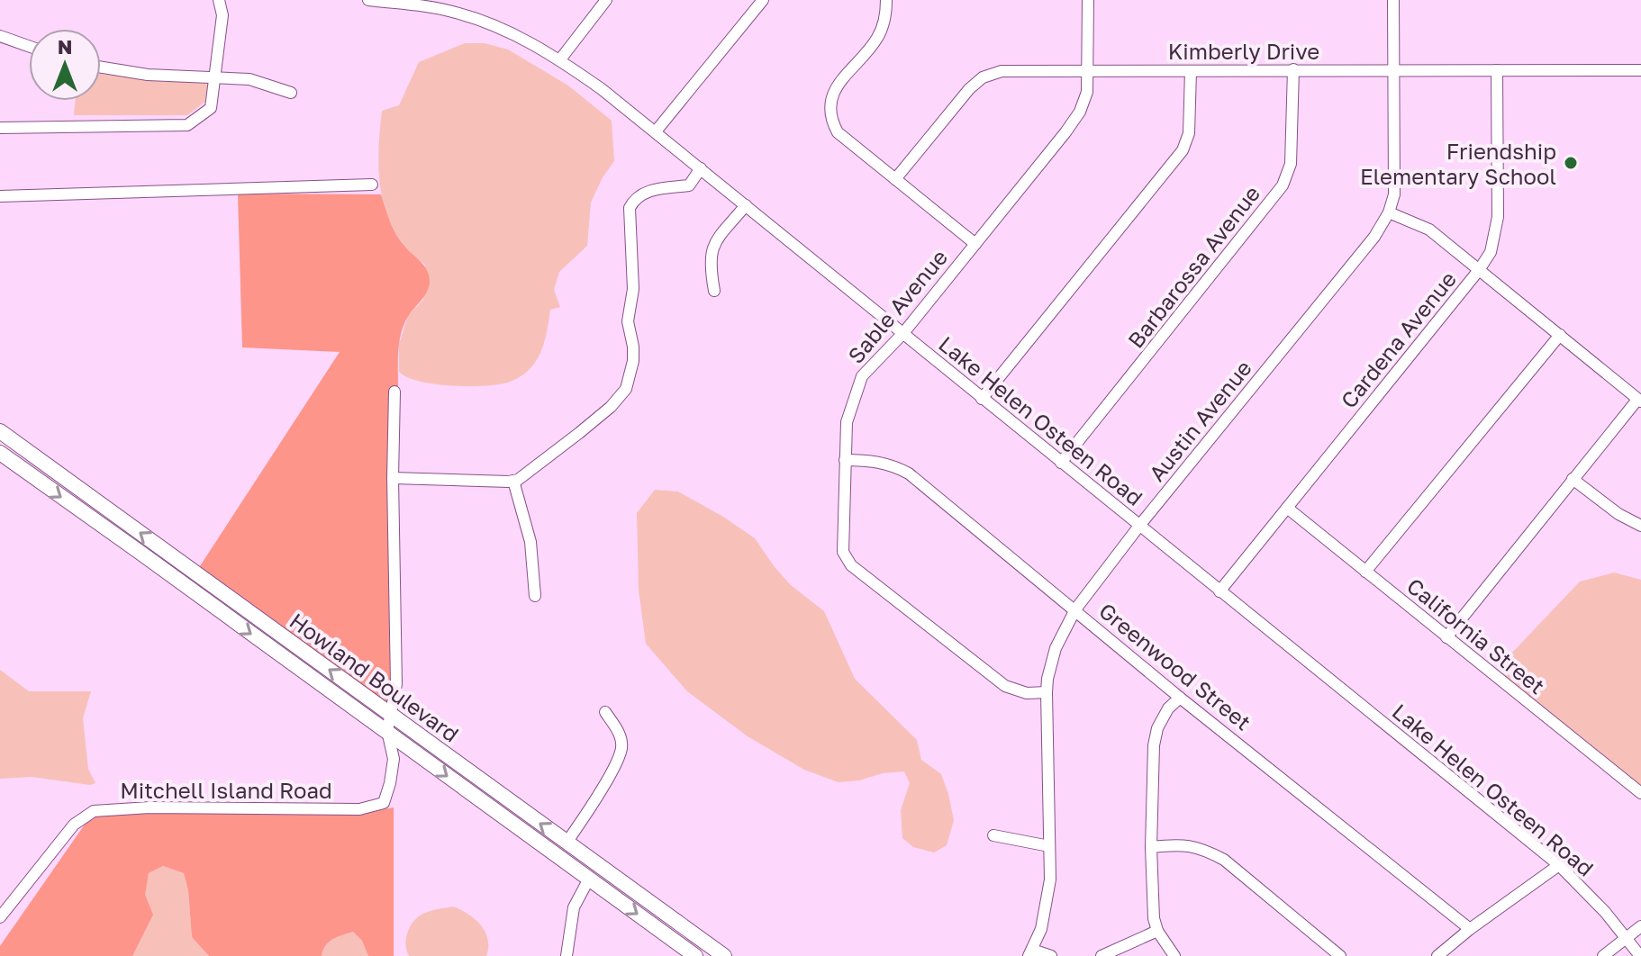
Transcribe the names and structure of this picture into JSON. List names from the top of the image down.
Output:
{
  "streets": {
    "main road": ["Howland Boulevard"],
    "street": [
      "Kimberly Drive",
      "Barbarossa Avenue",
      "Sable Avenue",
      "Cardena Avenue",
      "Lake Helen Osteen Road",
      "Austin Avenue",
      "California Street",
      "Greenwood Street",
      "Mitchell Island Road"
    ]
  },
  "crossings": [
    ["Kimberly Drive", "Barbarossa Avenue"],
    ["Kimberly Drive", "Sable Avenue"],
    ["Kimberly Drive", "Cardena Avenue"],
    ["Kimberly Drive", "Austin Avenue"],
    ["Barbarossa Avenue", "Lake Helen Osteen Road"],
    ["Sable Avenue", "Lake Helen Osteen Road"],
    ["Sable Avenue", "Austin Avenue"],
    ["Sable Avenue", "Greenwood Street"],
    ["Cardena Avenue", "Lake Helen Osteen Road"],
    ["Cardena Avenue", "California Street"],
    ["Lake Helen Osteen Road", "Austin Avenue"],
    ["Austin Avenue", "Greenwood Street"],
    ["Howland Boulevard", "Mitchell Island Road"]
  ],
  "places": ["Friendship Elementary School"],
  "north": "top"
}
